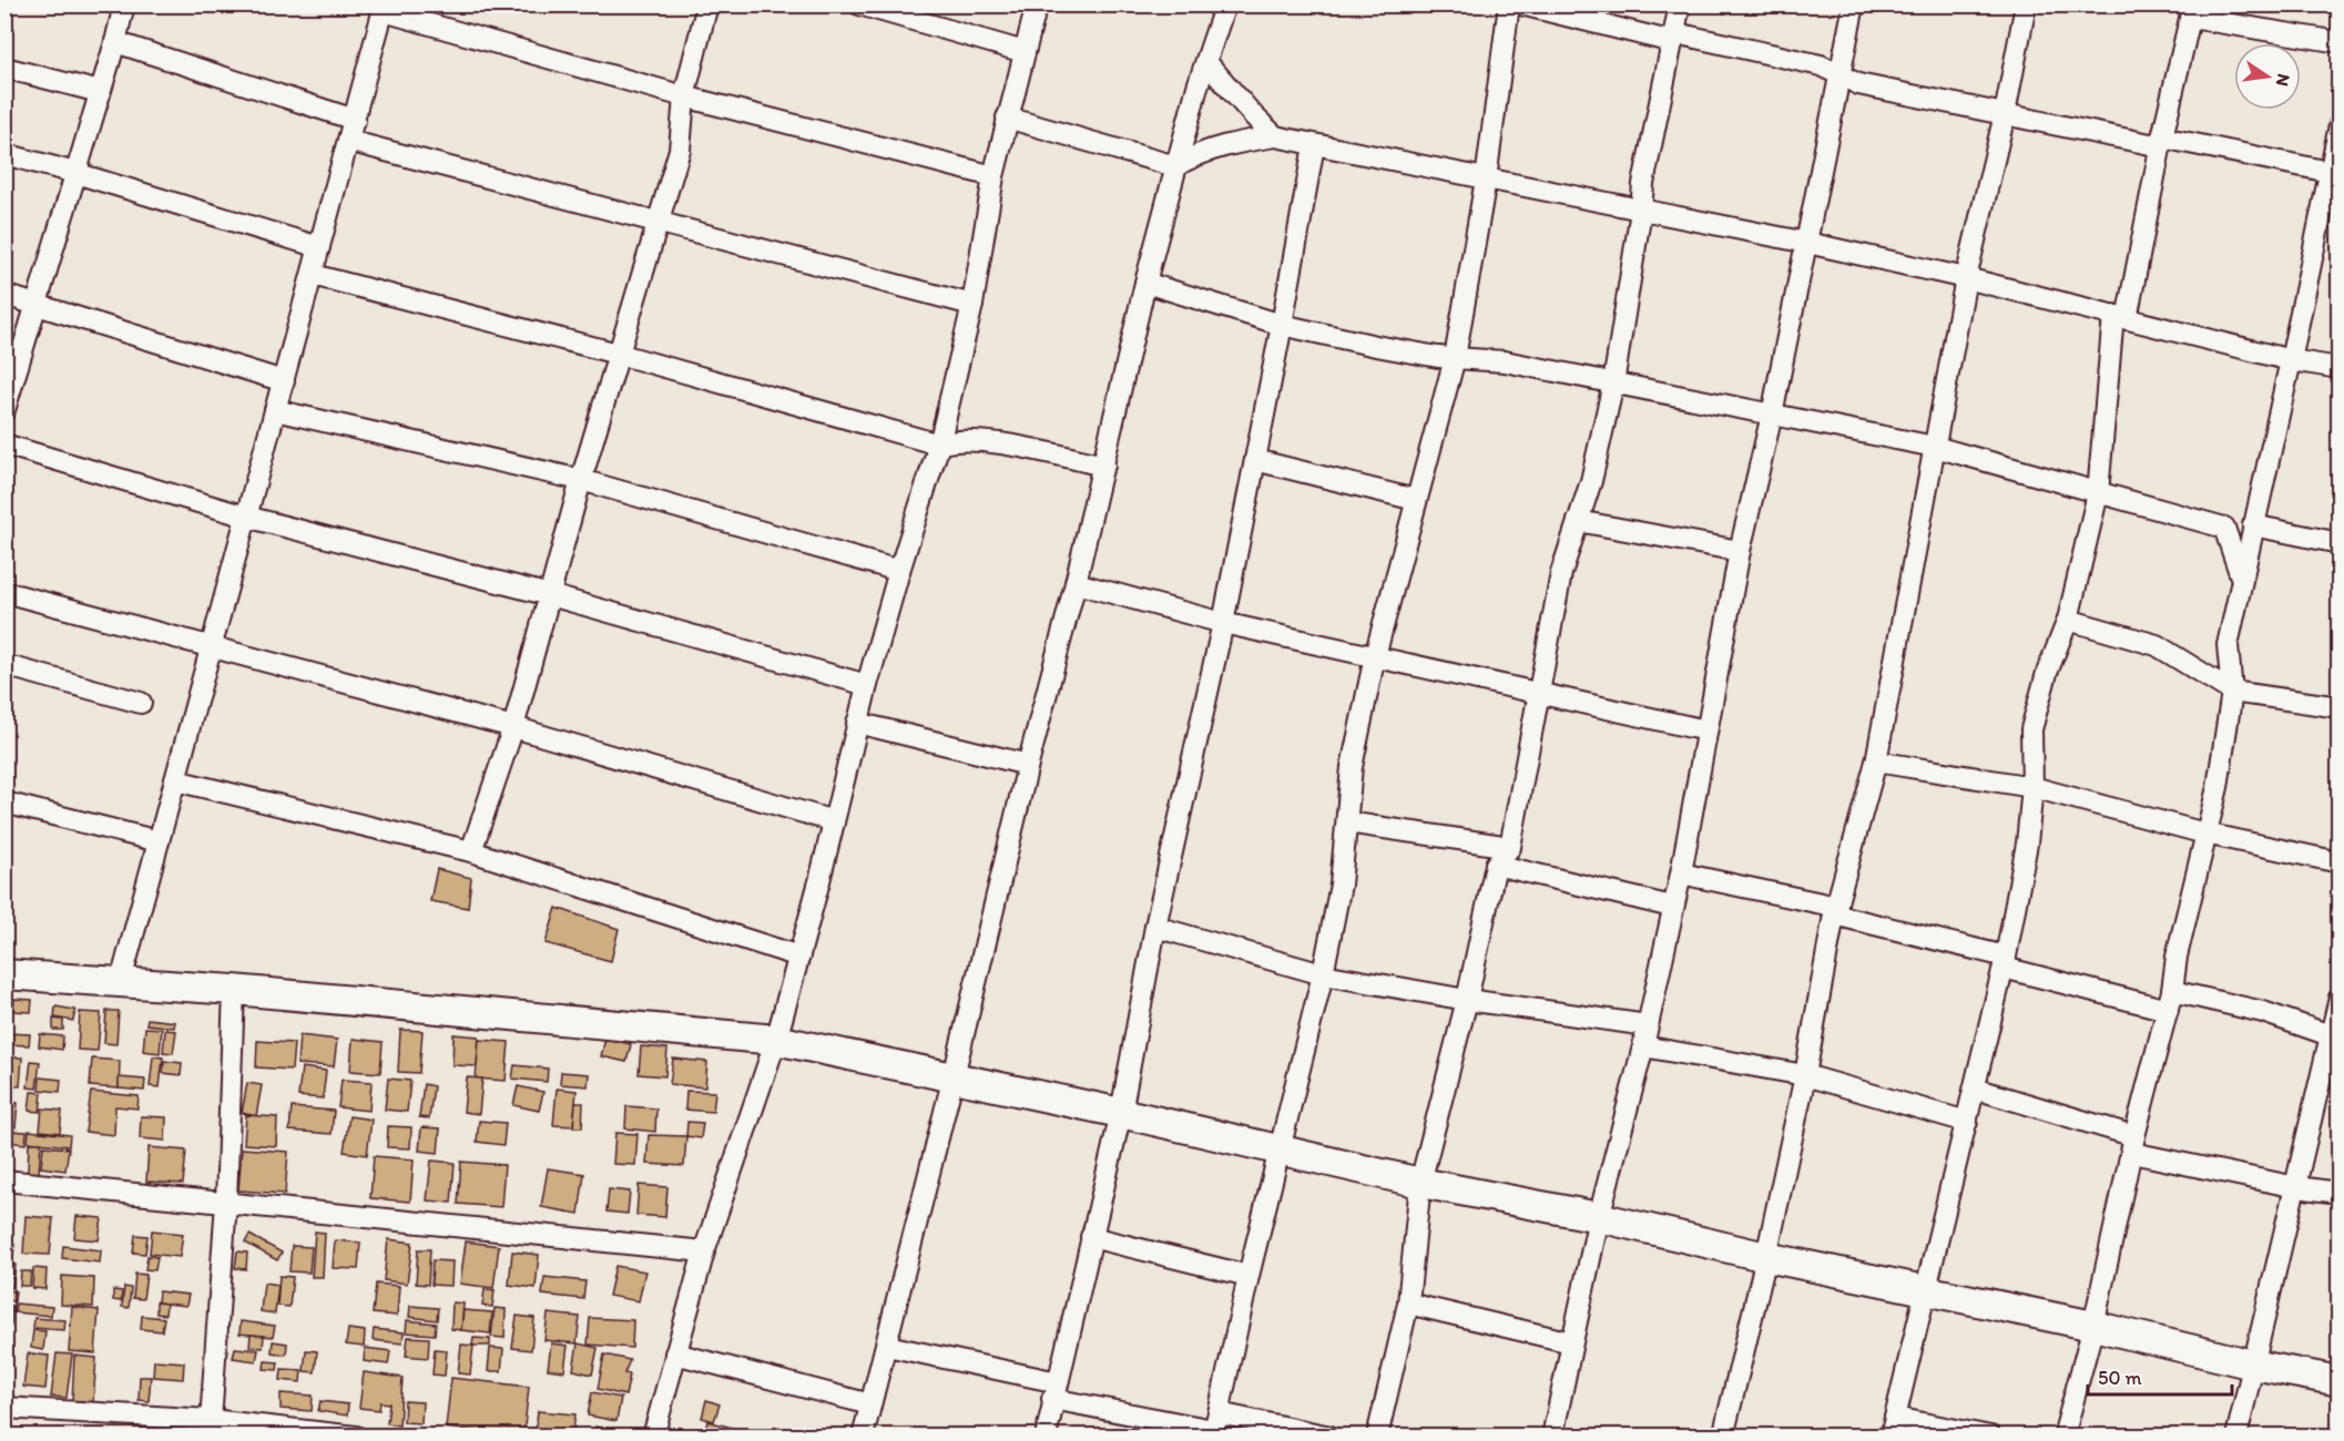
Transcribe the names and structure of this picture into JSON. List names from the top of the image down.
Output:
{
  "scale_bar": "50 m",
  "north": "right"
}
